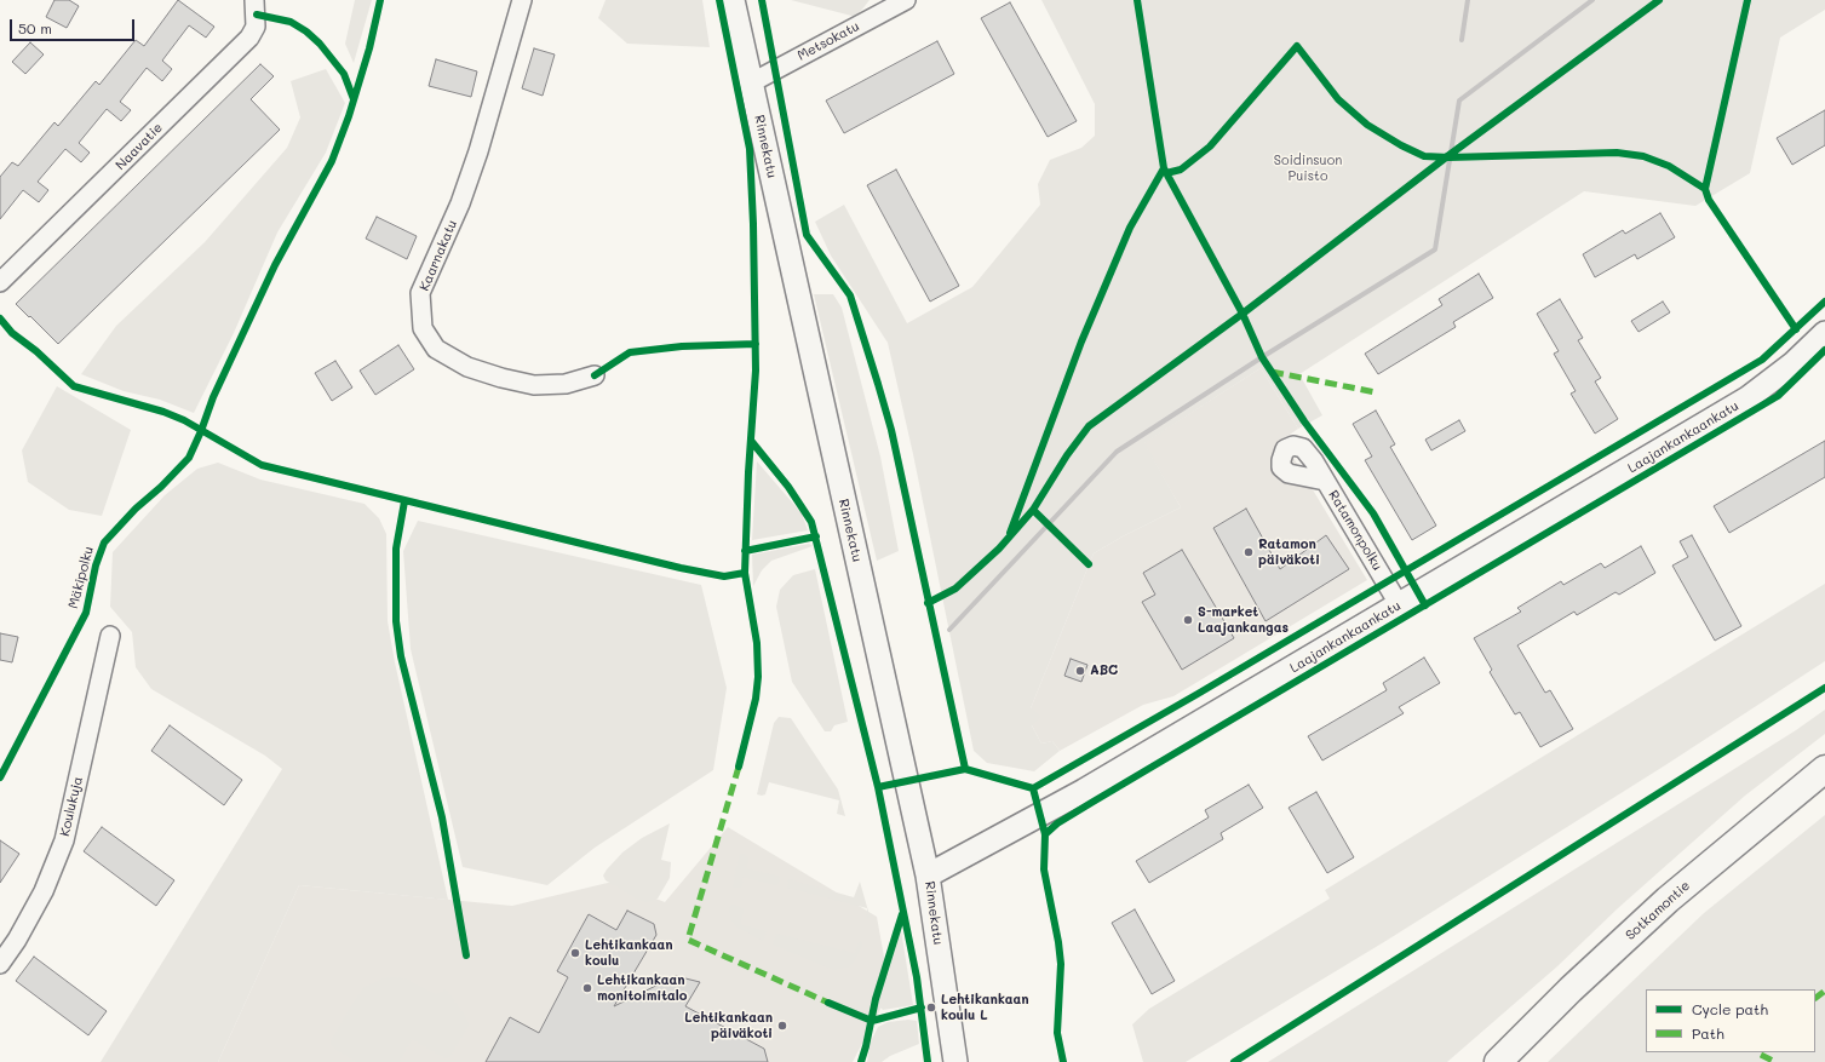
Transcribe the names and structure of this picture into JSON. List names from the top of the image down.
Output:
{
  "streets": {
    "highway": ["Sotkamontie"],
    "street": [
      "Metsokatu",
      "Naavatie",
      "Rinnekatu",
      "Kaarnakatu",
      "Laajankankaankatu",
      "Ratamonpolku",
      "Koulukuja"
    ],
    "cycle path": ["Mäkipolku"]
  },
  "crossings": [
    ["Metsokatu", "Rinnekatu"],
    ["Rinnekatu", "Laajankankaankatu"],
    ["Laajankankaankatu", "Ratamonpolku"]
  ],
  "parks": ["Soidinsuon Puisto"],
  "places": [
    "Ratamon päiväkoti",
    "S-market Laajankangas",
    "ABC",
    "Lehtikankaan koulu",
    "Lehtikankaan monitoimitalo",
    "Lehtikankaan koulu L",
    "Lehtikankaan päiväkoti"
  ],
  "legend": ["Cycle path", "Path"],
  "scale_bar": "50 m"
}
